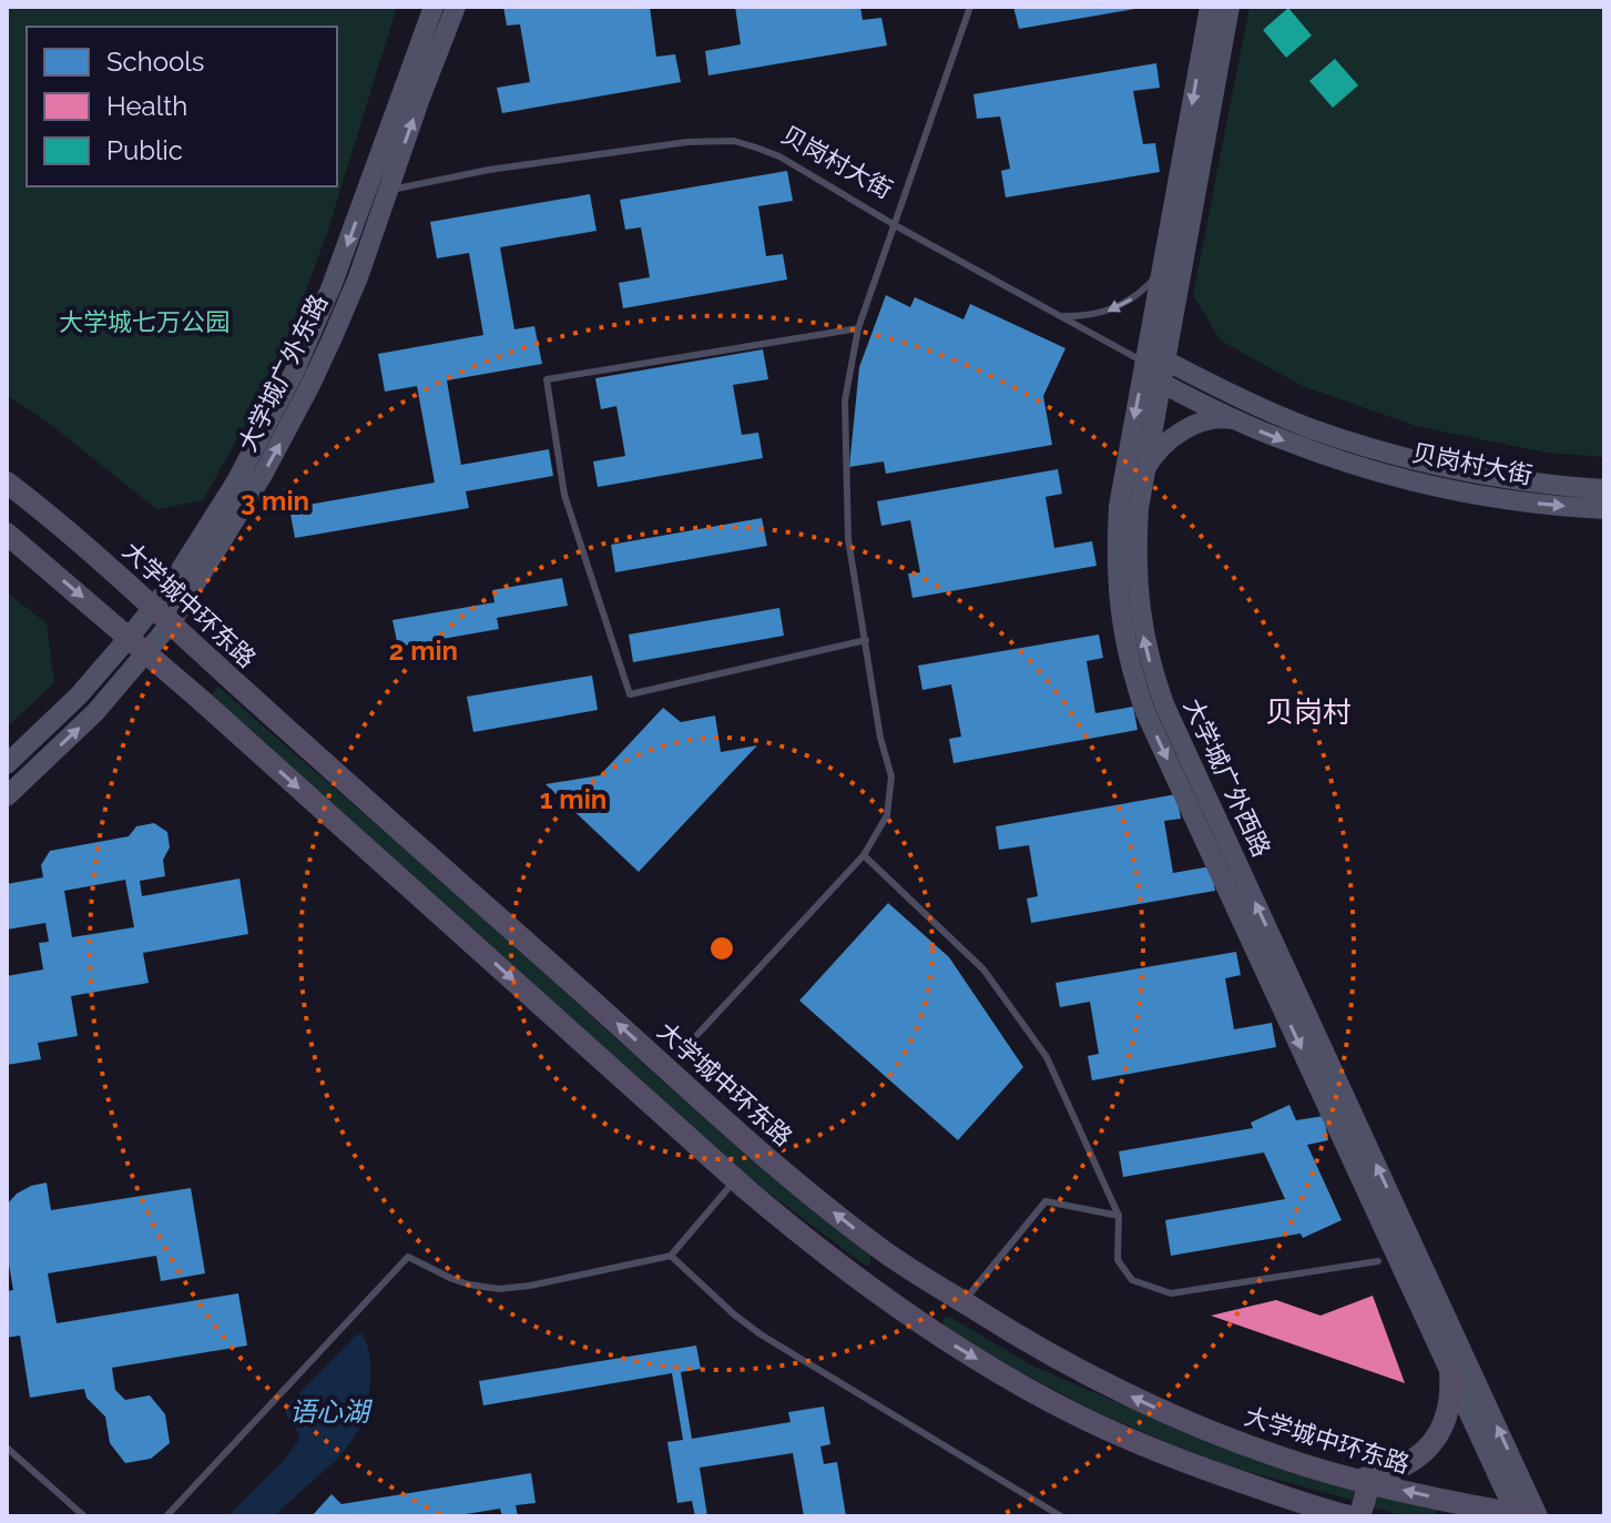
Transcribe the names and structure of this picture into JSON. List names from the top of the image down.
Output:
{
  "streets": {
    "main road": [
      "贝岗村大街",
      "大学城广外东路",
      "大学城中环东路",
      "大学城广外西路"
    ]
  },
  "crossings": [
    ["贝岗村大街", "大学城广外东路"],
    ["贝岗村大街", "大学城广外西路"],
    ["大学城广外东路", "大学城中环东路"],
    ["大学城中环东路", "大学城广外西路"]
  ],
  "districts": ["贝岗村"],
  "water": ["语心湖"],
  "parks": ["大学城七万公园"],
  "legend": ["Schools", "Health", "Public"],
  "rings": ["3 min", "2 min", "1 min"]
}
